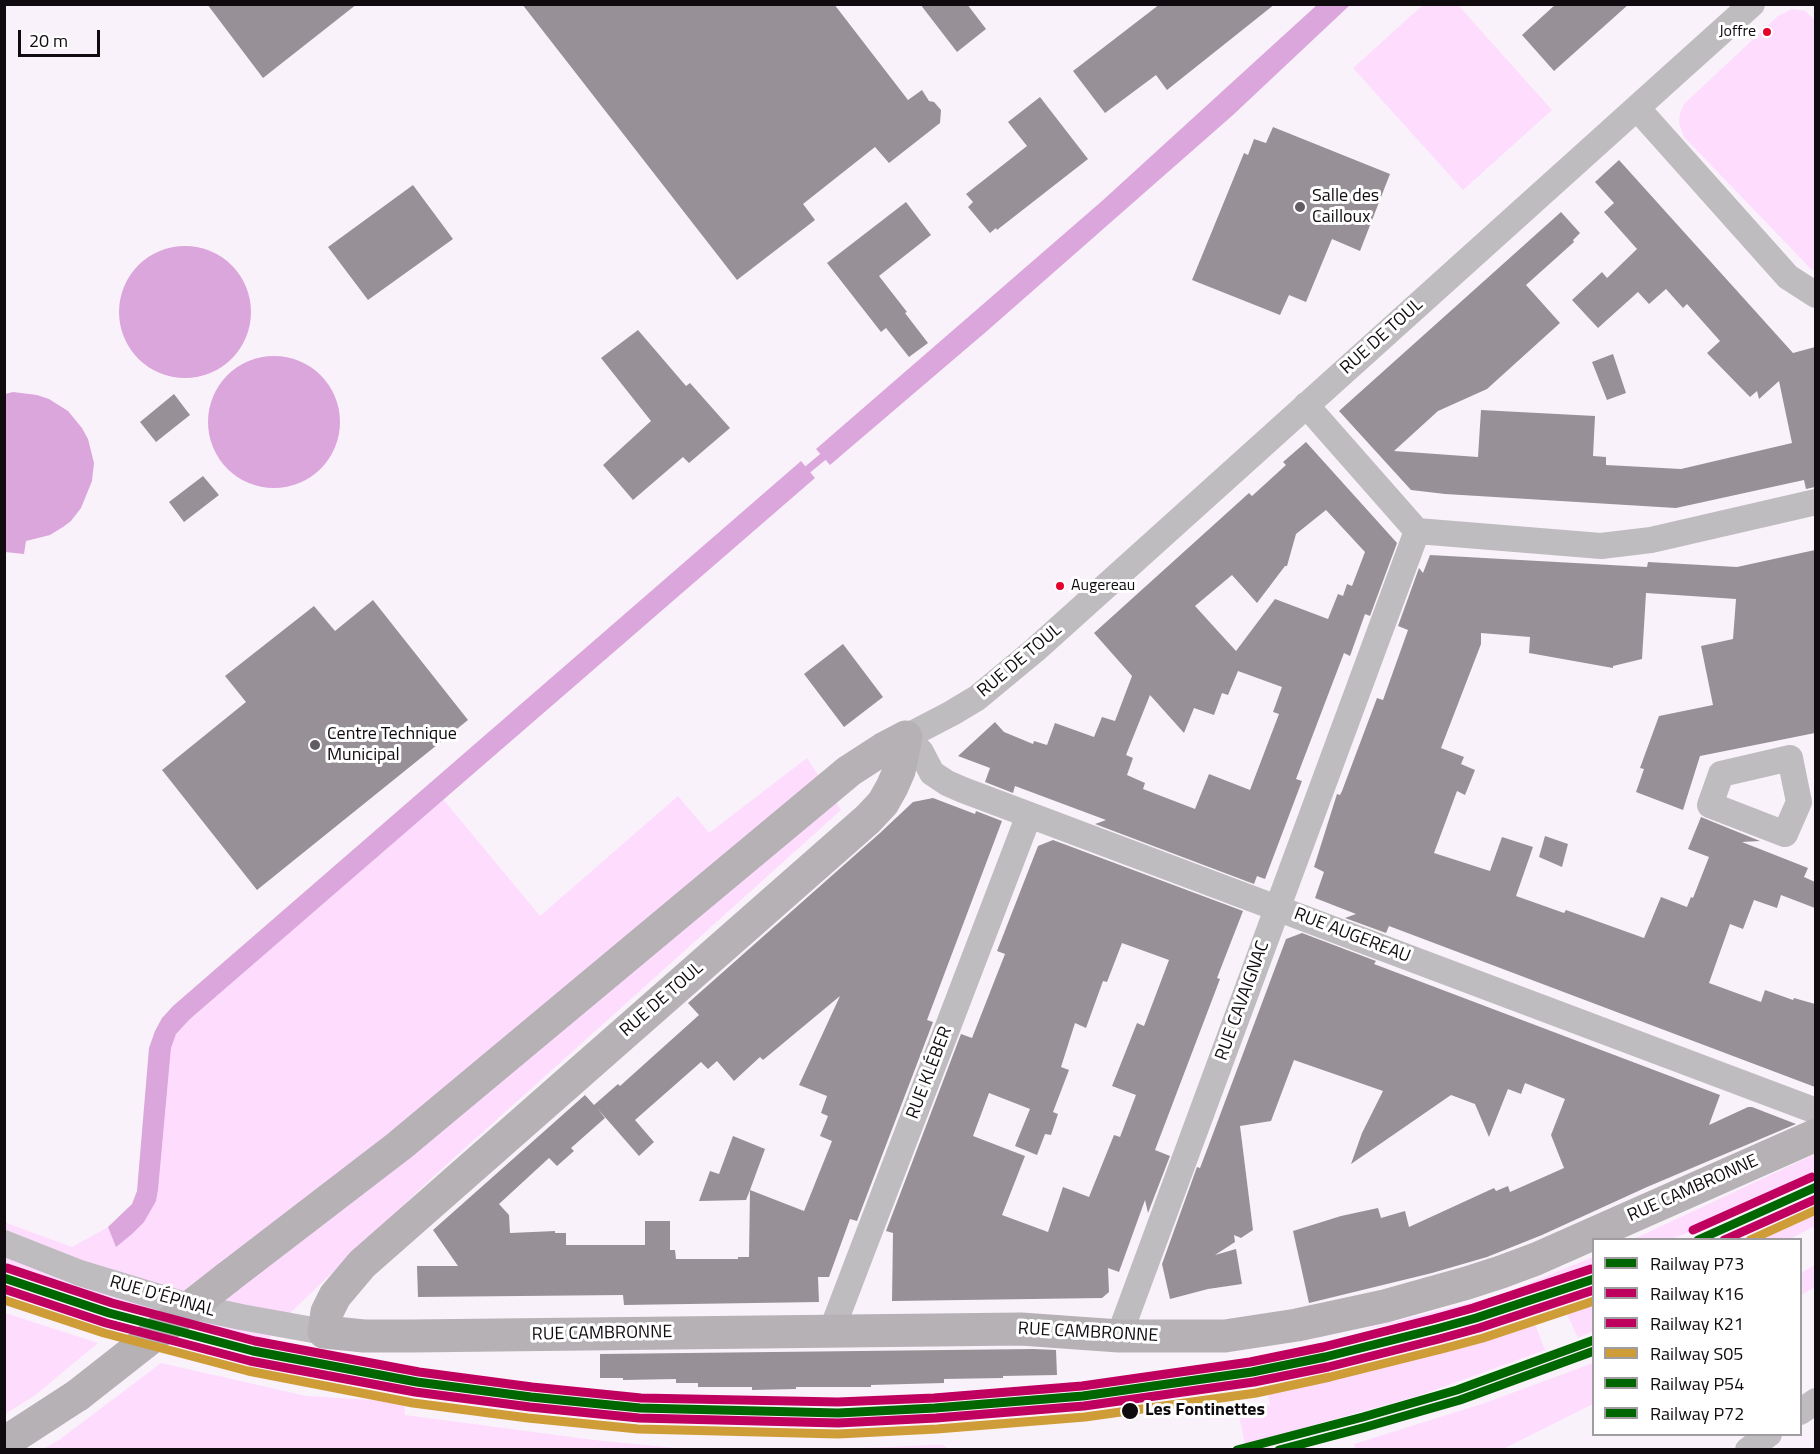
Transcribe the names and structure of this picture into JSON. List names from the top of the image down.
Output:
{
  "streets": {
    "street": [
      "RUE DE TOUL",
      "RUE AUGEREAU",
      "RUE CAVAIGNAC",
      "RUE KLÉBER",
      "RUE CAMBRONNE",
      "RUE D'ÉPINAL"
    ]
  },
  "crossings": [
    ["RUE DE TOUL", "RUE AUGEREAU"],
    ["RUE DE TOUL", "RUE CAMBRONNE"],
    ["RUE DE TOUL", "RUE D'ÉPINAL"],
    ["RUE AUGEREAU", "RUE CAVAIGNAC"],
    ["RUE AUGEREAU", "RUE KLÉBER"],
    ["RUE CAVAIGNAC", "RUE CAMBRONNE"],
    ["RUE KLÉBER", "RUE CAMBRONNE"],
    ["RUE CAMBRONNE", "RUE D'ÉPINAL"]
  ],
  "places": [
    "Joffre",
    "Salle des Cailloux",
    "Augereau",
    "Centre Technique Municipal",
    "Les Fontinettes"
  ],
  "lines": [
    "rail line K21",
    "rail line P73",
    "rail line K16",
    "rail line S05",
    "rail line P54",
    "rail line P72"
  ],
  "legend": [
    "Railway P73",
    "Railway K16",
    "Railway K21",
    "Railway S05",
    "Railway P54",
    "Railway P72"
  ],
  "scale_bar": "20 m"
}
